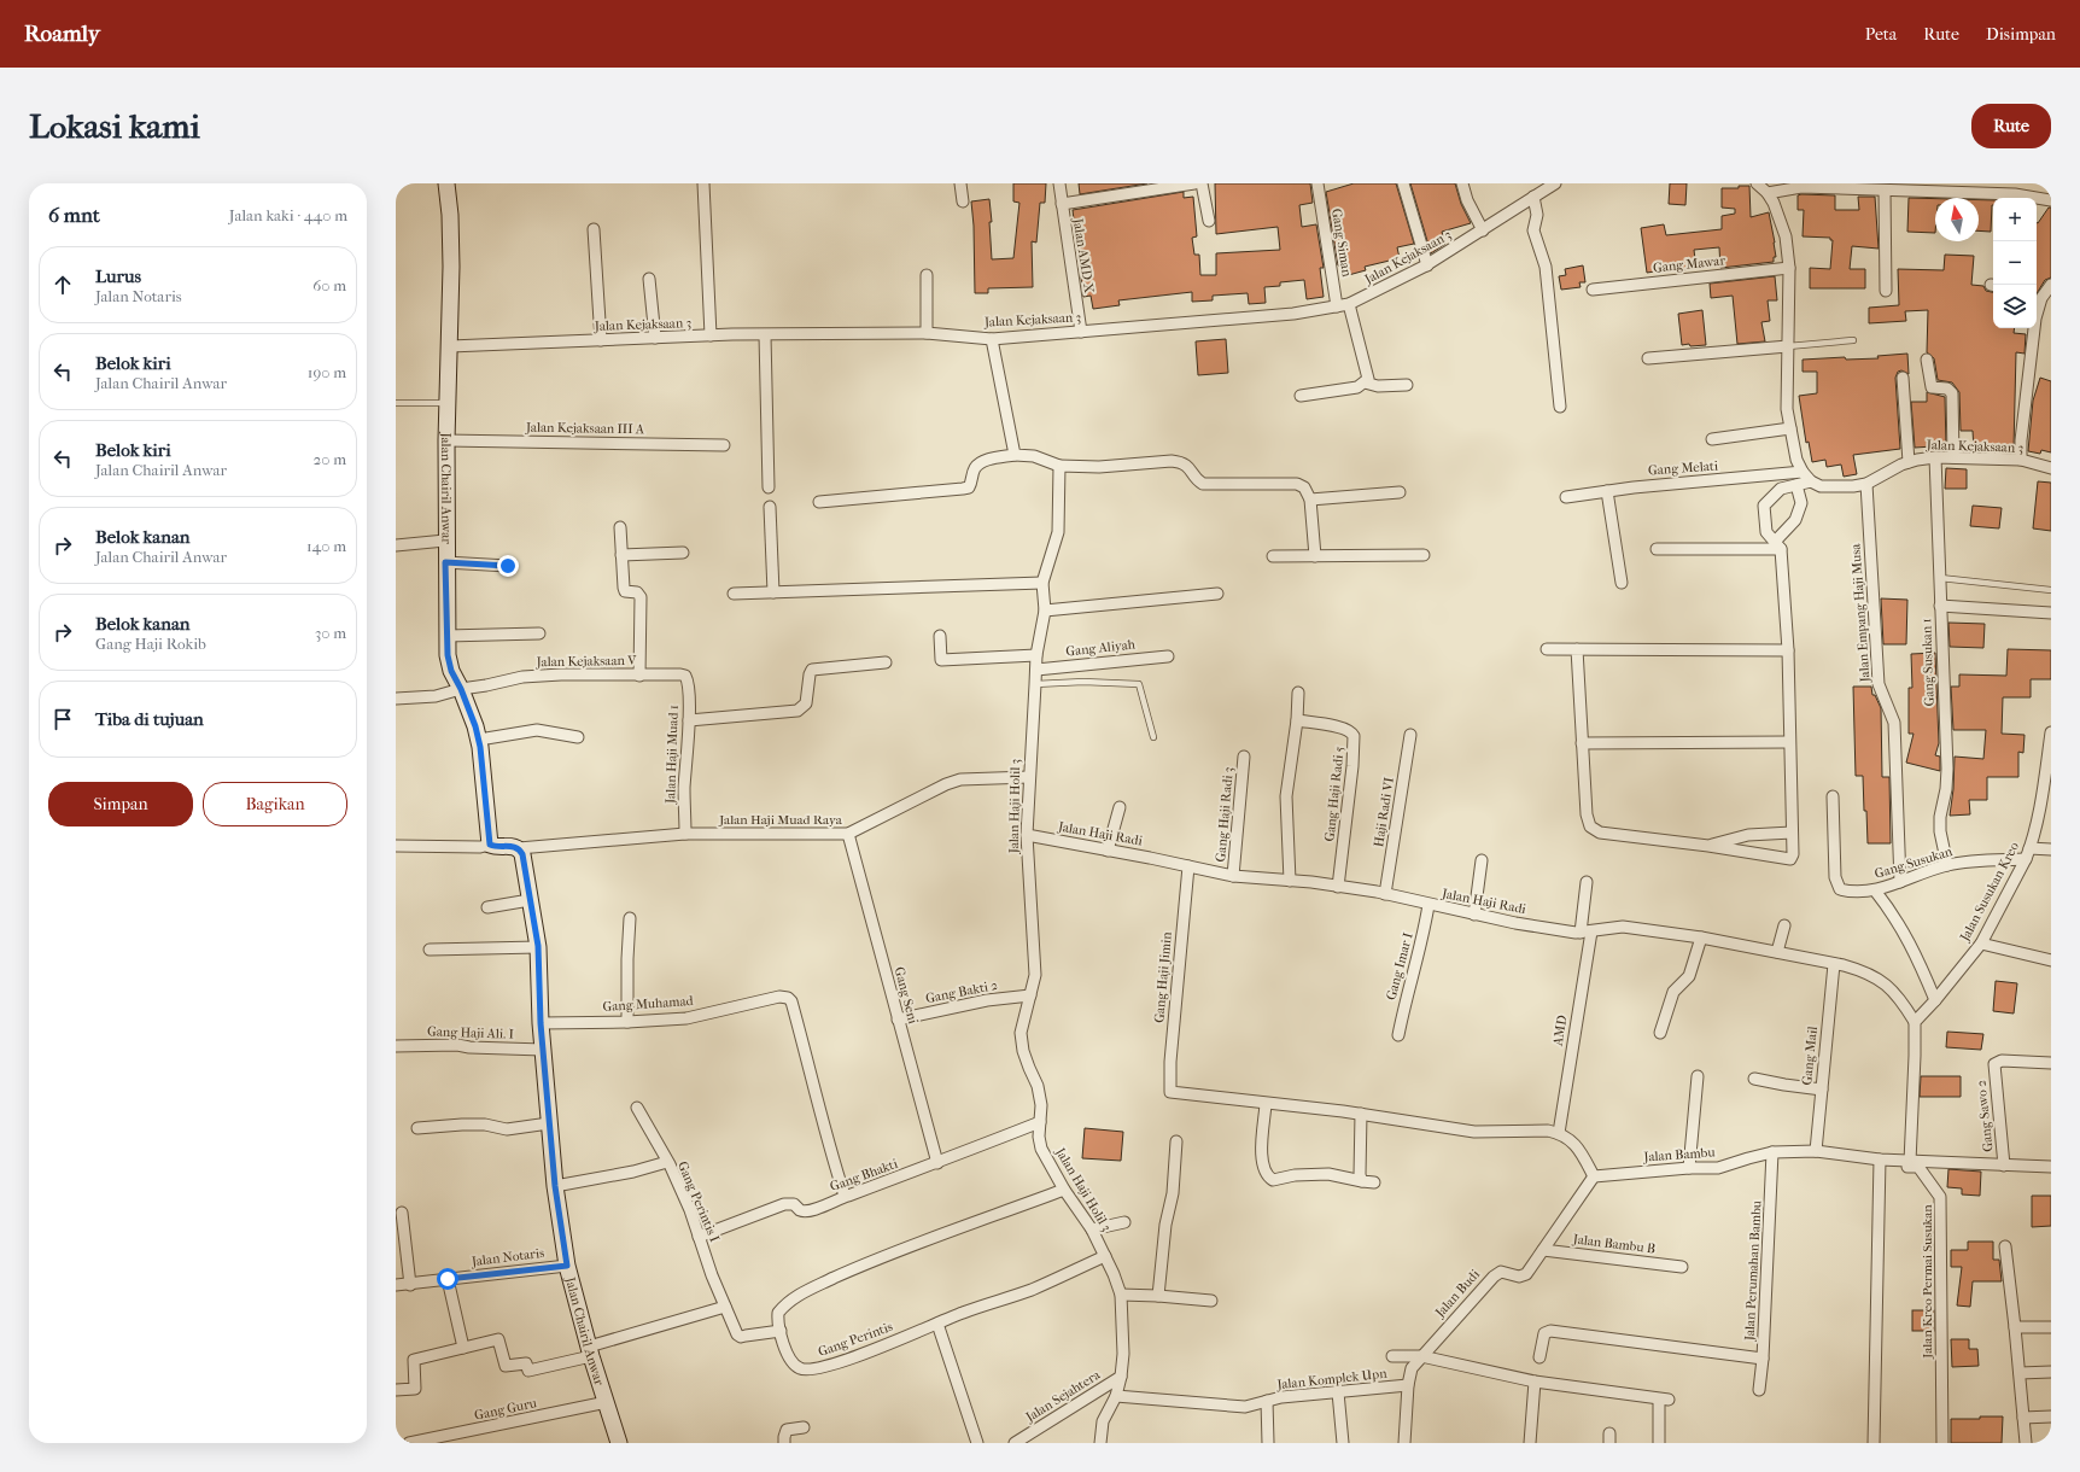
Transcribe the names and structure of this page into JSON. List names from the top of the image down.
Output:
{
  "streets": {
    "street": [
      "Gang Siman",
      "Jalan AMD X",
      "Jalan Kejaksaan 3",
      "Gang Mawar",
      "Jalan Kejaksaan III A",
      "Gang Melati",
      "Jalan Chairil Anwar",
      "Jalan Empang Haji Musa",
      "Gang Aliyah",
      "Jalan Kejaksaan V",
      "Gang Susukan 1",
      "Jalan Haji Muad 1",
      "Gang Haji Radi 5",
      "Jalan Haji Holil 3",
      "Haji Radi VI",
      "Gang Haji Radi 3",
      "Jalan Haji Muad Raya",
      "Jalan Haji Radi",
      "Gang Susukan",
      "Jalan Susukan Kreo",
      "Gang Imar I",
      "Gang Haji Jimin",
      "Gang Bakti 2",
      "Gang Seni",
      "Gang Muhamad",
      "AMD",
      "Gang Haji Ali. I",
      "Gang Mail",
      "Gang Sawo 2",
      "Jalan Bambu",
      "Gang Bhakti",
      "Gang Perintis I",
      "Jalan Bambu B",
      "Jalan Notaris",
      "Jalan Perumahan Bambu",
      "Jalan Kreo Permai Susukan",
      "Jalan Budi",
      "Gang Perintis",
      "Jalan Komplek Upn",
      "Jalan Sejahtera",
      "Gang Guru"
    ]
  },
  "crossings": [
    ["Gang Siman", "Jalan Kejaksaan 3"],
    ["Jalan AMD X", "Jalan Kejaksaan 3"],
    ["Jalan Kejaksaan 3", "Jalan Chairil Anwar"],
    ["Jalan Kejaksaan 3", "Jalan Empang Haji Musa"],
    ["Jalan Kejaksaan 3", "Gang Susukan 1"],
    ["Jalan Kejaksaan III A", "Jalan Chairil Anwar"],
    ["Jalan Chairil Anwar", "Jalan Kejaksaan V"],
    ["Jalan Chairil Anwar", "Jalan Haji Muad Raya"],
    ["Jalan Chairil Anwar", "Gang Muhamad"],
    ["Jalan Chairil Anwar", "Gang Haji Ali. I"],
    ["Jalan Chairil Anwar", "Gang Perintis I"],
    ["Jalan Chairil Anwar", "Jalan Notaris"],
    ["Jalan Chairil Anwar", "Gang Guru"],
    ["Jalan Empang Haji Musa", "Gang Susukan"],
    ["Gang Aliyah", "Jalan Haji Holil 3"],
    ["Jalan Kejaksaan V", "Jalan Haji Muad 1"],
    ["Gang Susukan 1", "Gang Susukan"],
    ["Jalan Haji Muad 1", "Jalan Haji Muad Raya"],
    ["Gang Haji Radi 5", "Jalan Haji Radi"],
    ["Jalan Haji Holil 3", "Jalan Haji Muad Raya"],
    ["Jalan Haji Holil 3", "Jalan Haji Radi"],
    ["Jalan Haji Holil 3", "Gang Bakti 2"],
    ["Jalan Haji Holil 3", "Gang Bhakti"],
    ["Jalan Haji Holil 3", "Gang Perintis"],
    ["Jalan Haji Holil 3", "Jalan Komplek Upn"],
    ["Jalan Haji Holil 3", "Jalan Sejahtera"],
    ["Haji Radi VI", "Jalan Haji Radi"],
    ["Gang Haji Radi 3", "Jalan Haji Radi"],
    ["Jalan Haji Muad Raya", "Gang Seni"],
    ["Jalan Haji Radi", "Jalan Susukan Kreo"],
    ["Jalan Haji Radi", "Gang Imar I"],
    ["Jalan Haji Radi", "Gang Haji Jimin"],
    ["Jalan Haji Radi", "AMD"],
    ["Jalan Haji Radi", "Gang Mail"],
    ["Gang Susukan", "Jalan Susukan Kreo"],
    ["Gang Bakti 2", "Gang Seni"],
    ["Gang Seni", "Gang Bhakti"],
    ["Gang Muhamad", "Gang Bhakti"],
    ["Gang Mail", "Jalan Bambu"],
    ["Gang Sawo 2", "Jalan Bambu"],
    ["Jalan Bambu", "Jalan Perumahan Bambu"],
    ["Jalan Bambu", "Jalan Kreo Permai Susukan"],
    ["Jalan Bambu", "Jalan Budi"],
    ["Gang Bhakti", "Gang Perintis I"],
    ["Gang Perintis I", "Gang Perintis"],
    ["Jalan Bambu B", "Jalan Budi"],
    ["Jalan Budi", "Jalan Komplek Upn"]
  ],
  "north": "top",
  "page": {
    "header": "Roamly",
    "nav": ["Peta", "Rute", "Disimpan"],
    "buttons": [
      "Rute",
      ["Simpan", "Bagikan"]
    ],
    "title": "Lokasi kami",
    "heading": ["6 mnt", "Jalan kaki · 440 m"],
    "map_buttons": ["+", "−"],
    "list": [
      ["Lurus", "Jalan Notaris", "60 m"],
      ["Belok kiri", "Jalan Chairil Anwar", "190 m"],
      ["Belok kiri", "Jalan Chairil Anwar", "20 m"],
      ["Belok kanan", "Jalan Chairil Anwar", "140 m"],
      ["Belok kanan", "Gang Haji Rokib", "30 m"],
      "Tiba di tujuan"
    ]
  }
}
